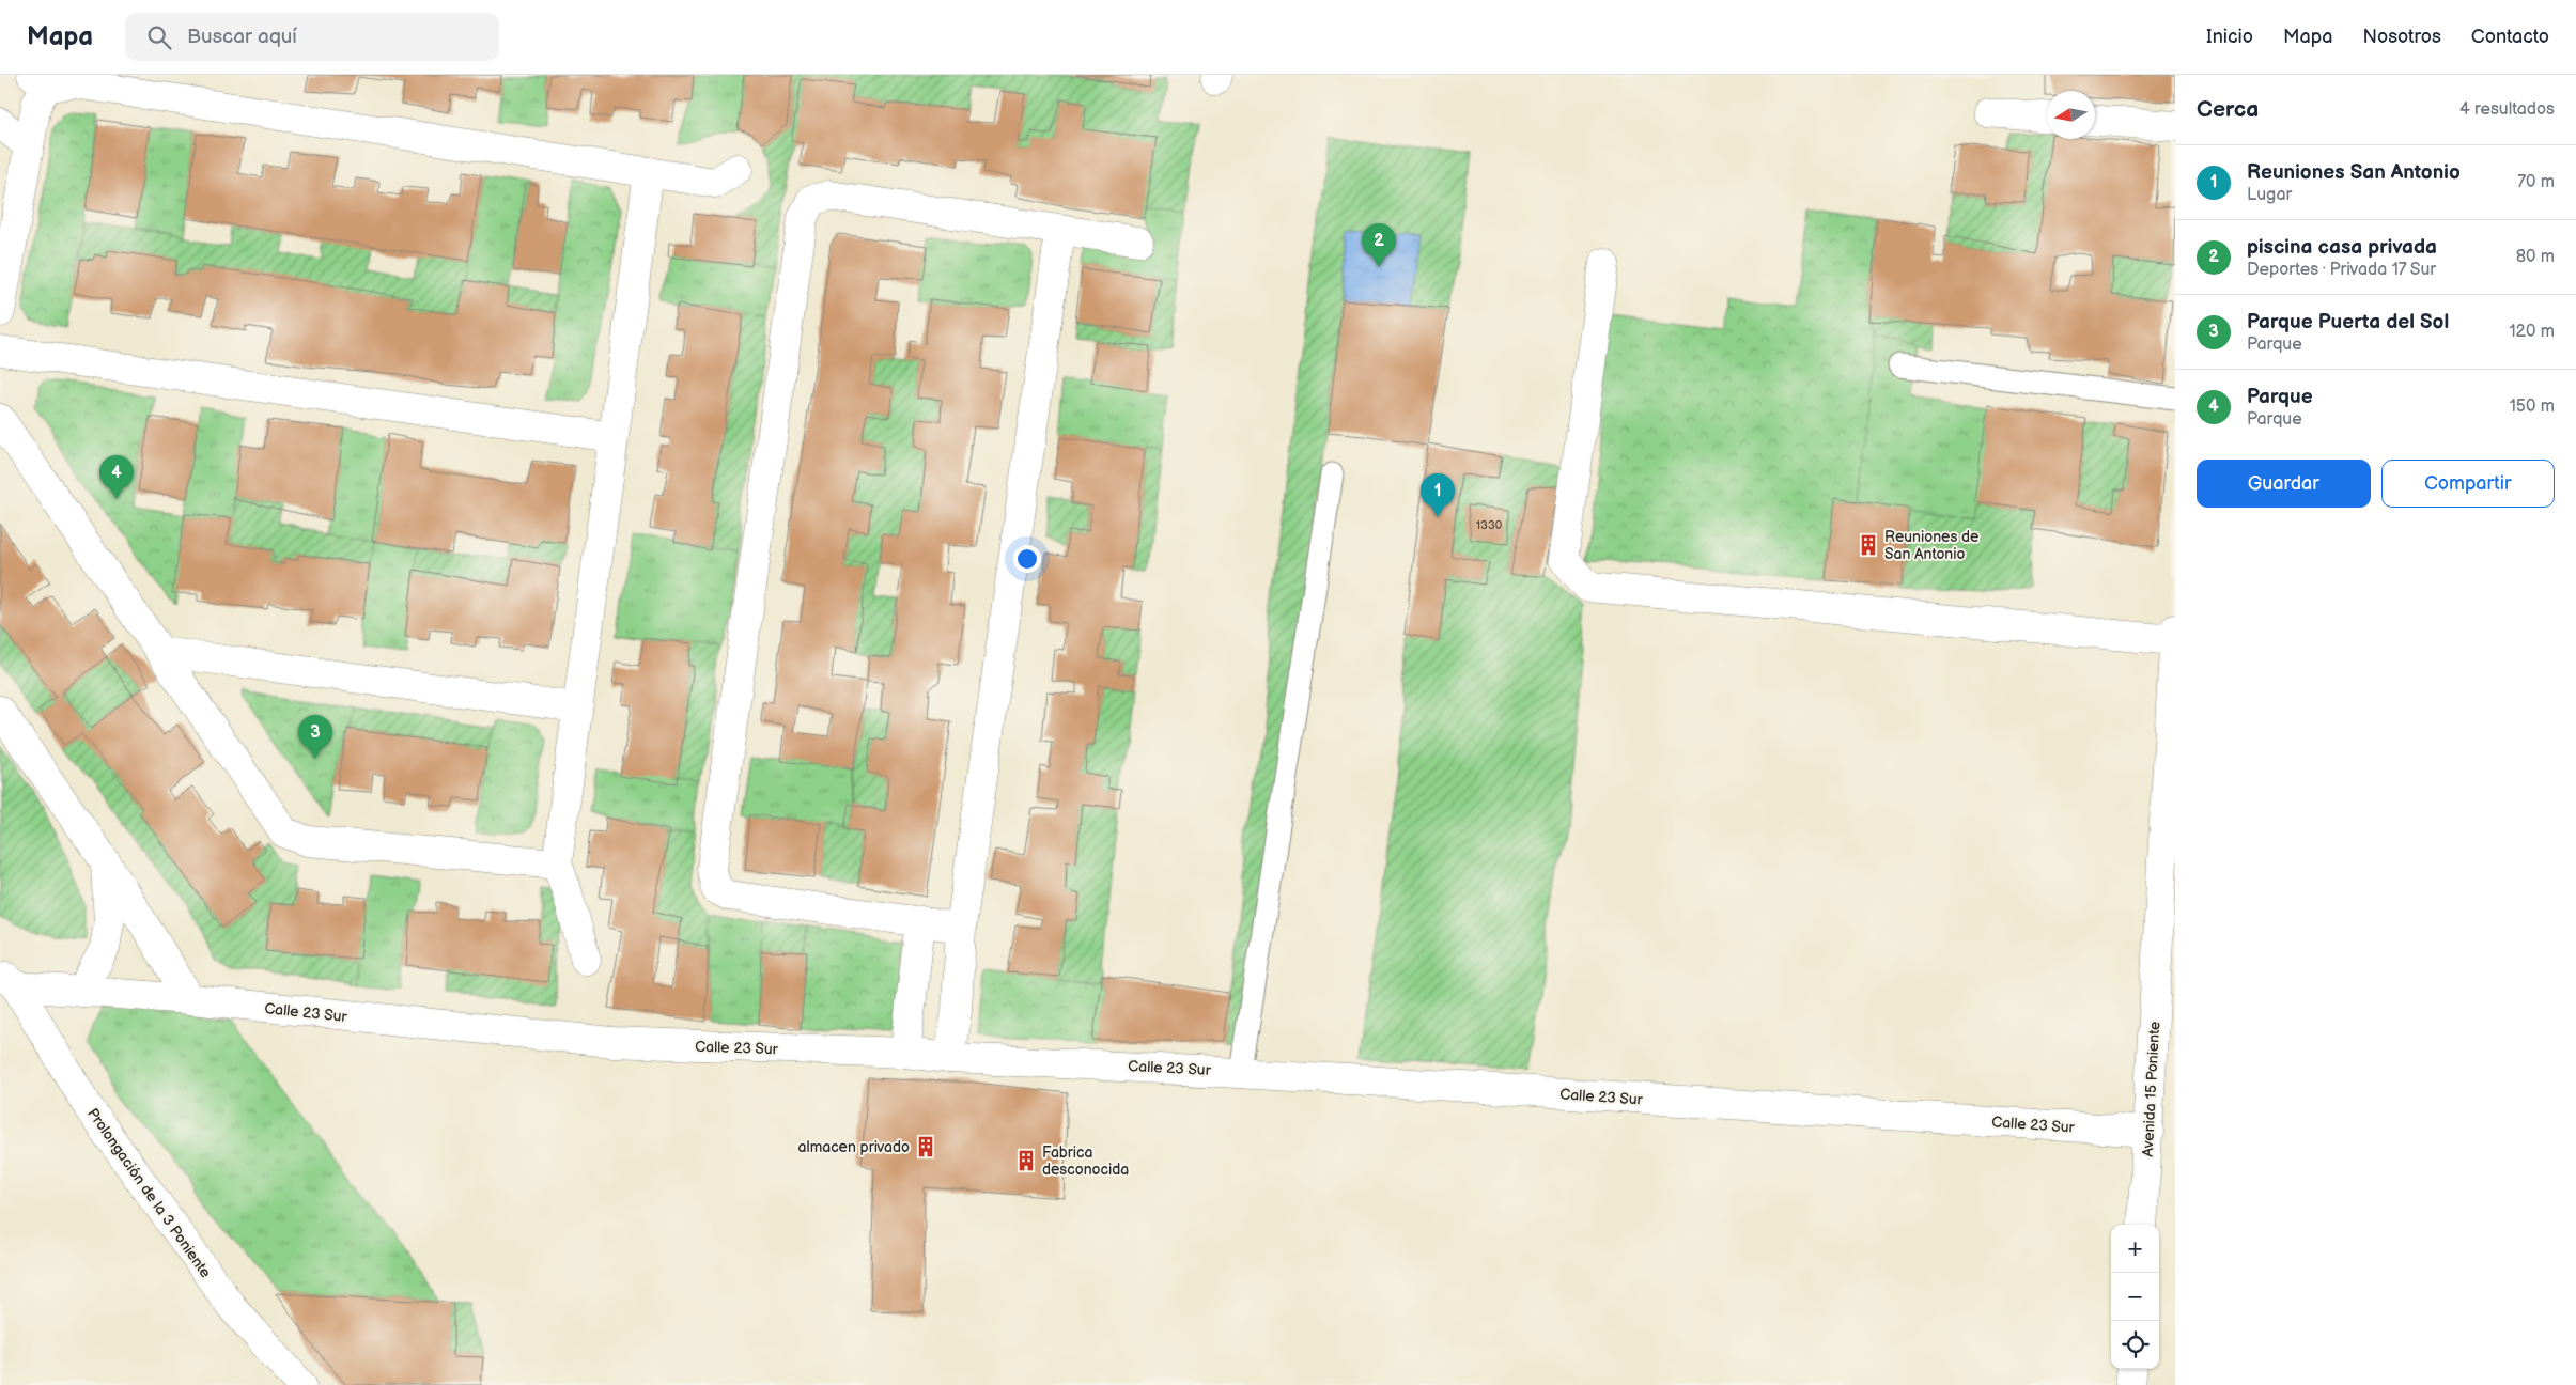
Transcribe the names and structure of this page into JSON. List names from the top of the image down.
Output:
{
  "streets": {
    "street": ["Calle 23 Sur", "Avenida 15 Poniente", "Prolongación de la 3 Poniente"]
  },
  "crossings": [
    ["Calle 23 Sur", "Avenida 15 Poniente"],
    ["Calle 23 Sur", "Prolongación de la 3 Poniente"]
  ],
  "places": {
    "building": ["Reuniones de San Antonio", "almacen privado", "Fabrica desconocida"]
  },
  "house_numbers": ["1330"],
  "north": "left",
  "page": {
    "header": "Mapa",
    "search": "Buscar aquí",
    "nav": [
      "Inicio",
      "Mapa",
      "Nosotros",
      "Contacto"
    ],
    "heading": ["Cerca", "4 resultados"],
    "list": [
      {
        "mark": "1",
        "name": "Reuniones San Antonio",
        "note": "Lugar",
        "value": "70 m"
      },
      {
        "mark": "2",
        "name": "piscina casa privada",
        "note": "Deportes · Privada 17 Sur",
        "value": "80 m"
      },
      {
        "mark": "3",
        "name": "Parque Puerta del Sol",
        "note": "Parque",
        "value": "120 m"
      },
      {
        "mark": "4",
        "name": "Parque",
        "note": "Parque",
        "value": "150 m"
      }
    ],
    "pins": [
      "2",
      "4",
      "1",
      "3"
    ],
    "buttons": ["Guardar", "Compartir"],
    "map_buttons": ["+", "−"]
  }
}
